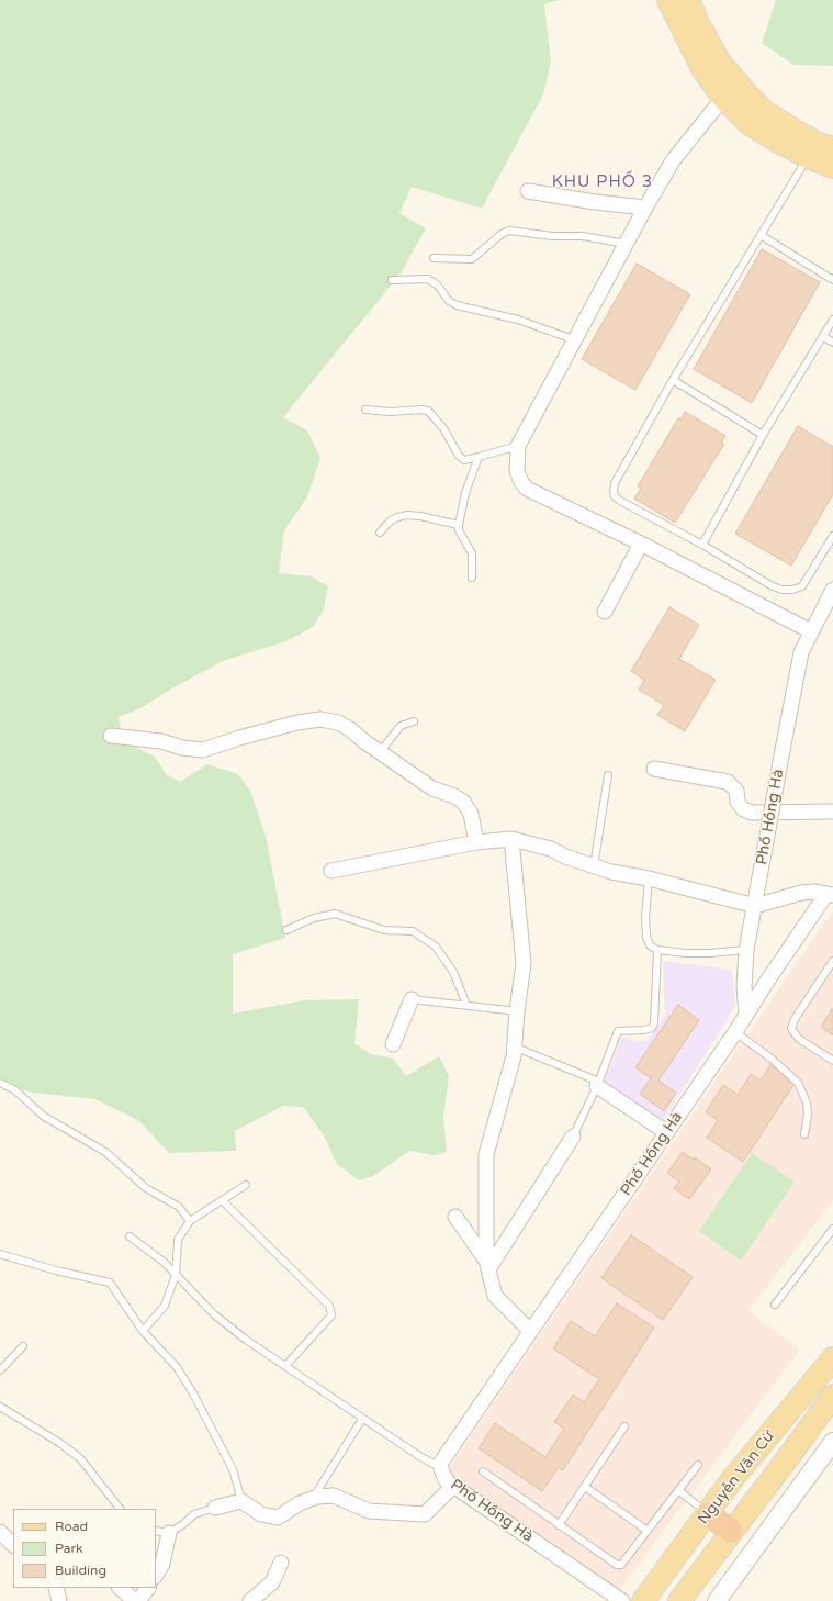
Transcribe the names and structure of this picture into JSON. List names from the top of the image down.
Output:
{
  "streets": {
    "main road": ["Nguyễn Văn Cừ"],
    "street": ["Phố Hồng Hà"]
  },
  "districts": ["KHU PHỐ 3"],
  "legend": ["Road", "Park", "Building"]
}
